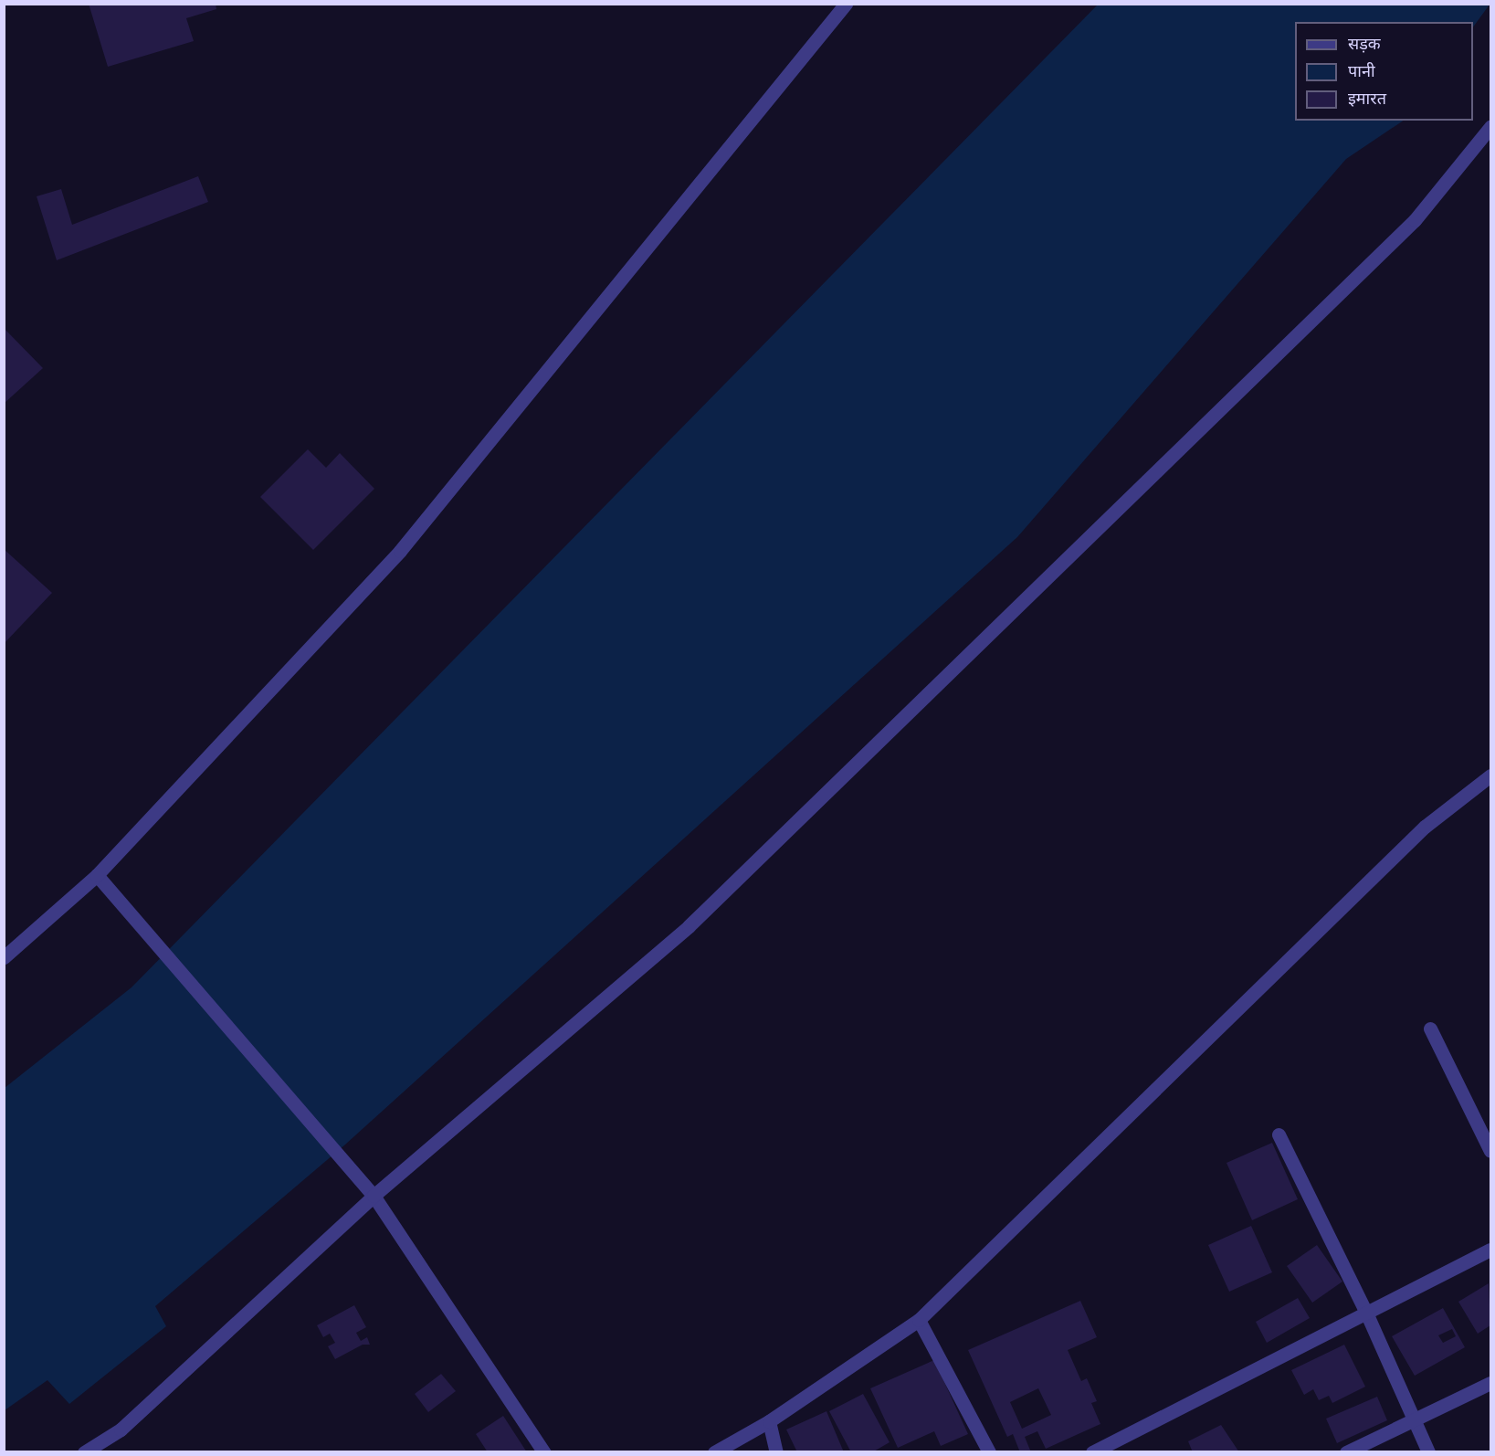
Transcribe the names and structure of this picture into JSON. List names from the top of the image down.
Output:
{
  "legend": ["सड़क", "पानी", "इमारत"]
}
